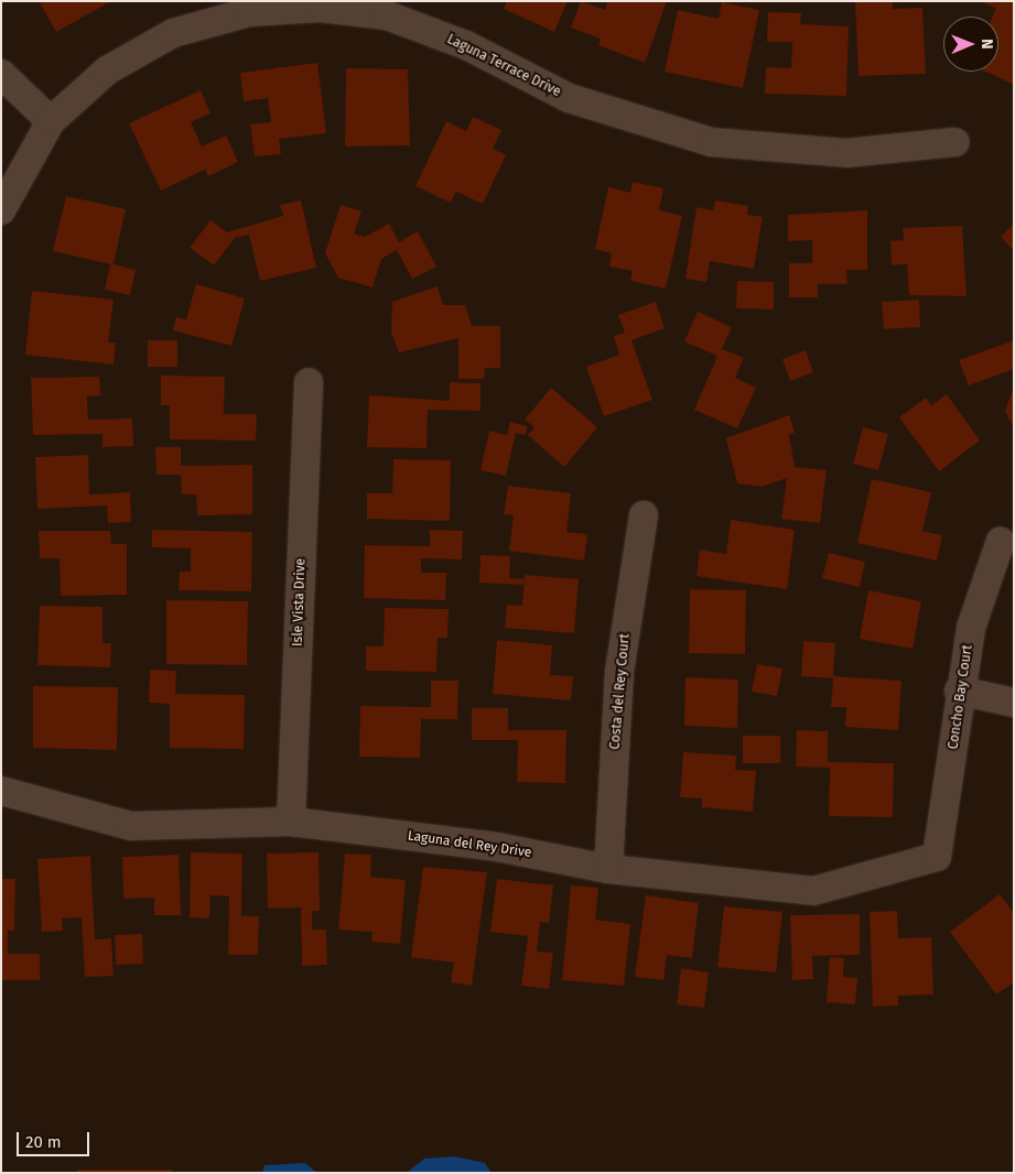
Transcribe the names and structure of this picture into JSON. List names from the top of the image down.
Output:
{
  "streets": {
    "street": [
      "Laguna Terrace Drive",
      "Isle Vista Drive",
      "Costa del Rey Court",
      "Concho Bay Court",
      "Laguna del Rey Drive"
    ]
  },
  "crossings": [
    ["Isle Vista Drive", "Laguna del Rey Drive"],
    ["Costa del Rey Court", "Laguna del Rey Drive"],
    ["Concho Bay Court", "Laguna del Rey Drive"]
  ],
  "scale_bar": "20 m",
  "north": "right"
}
